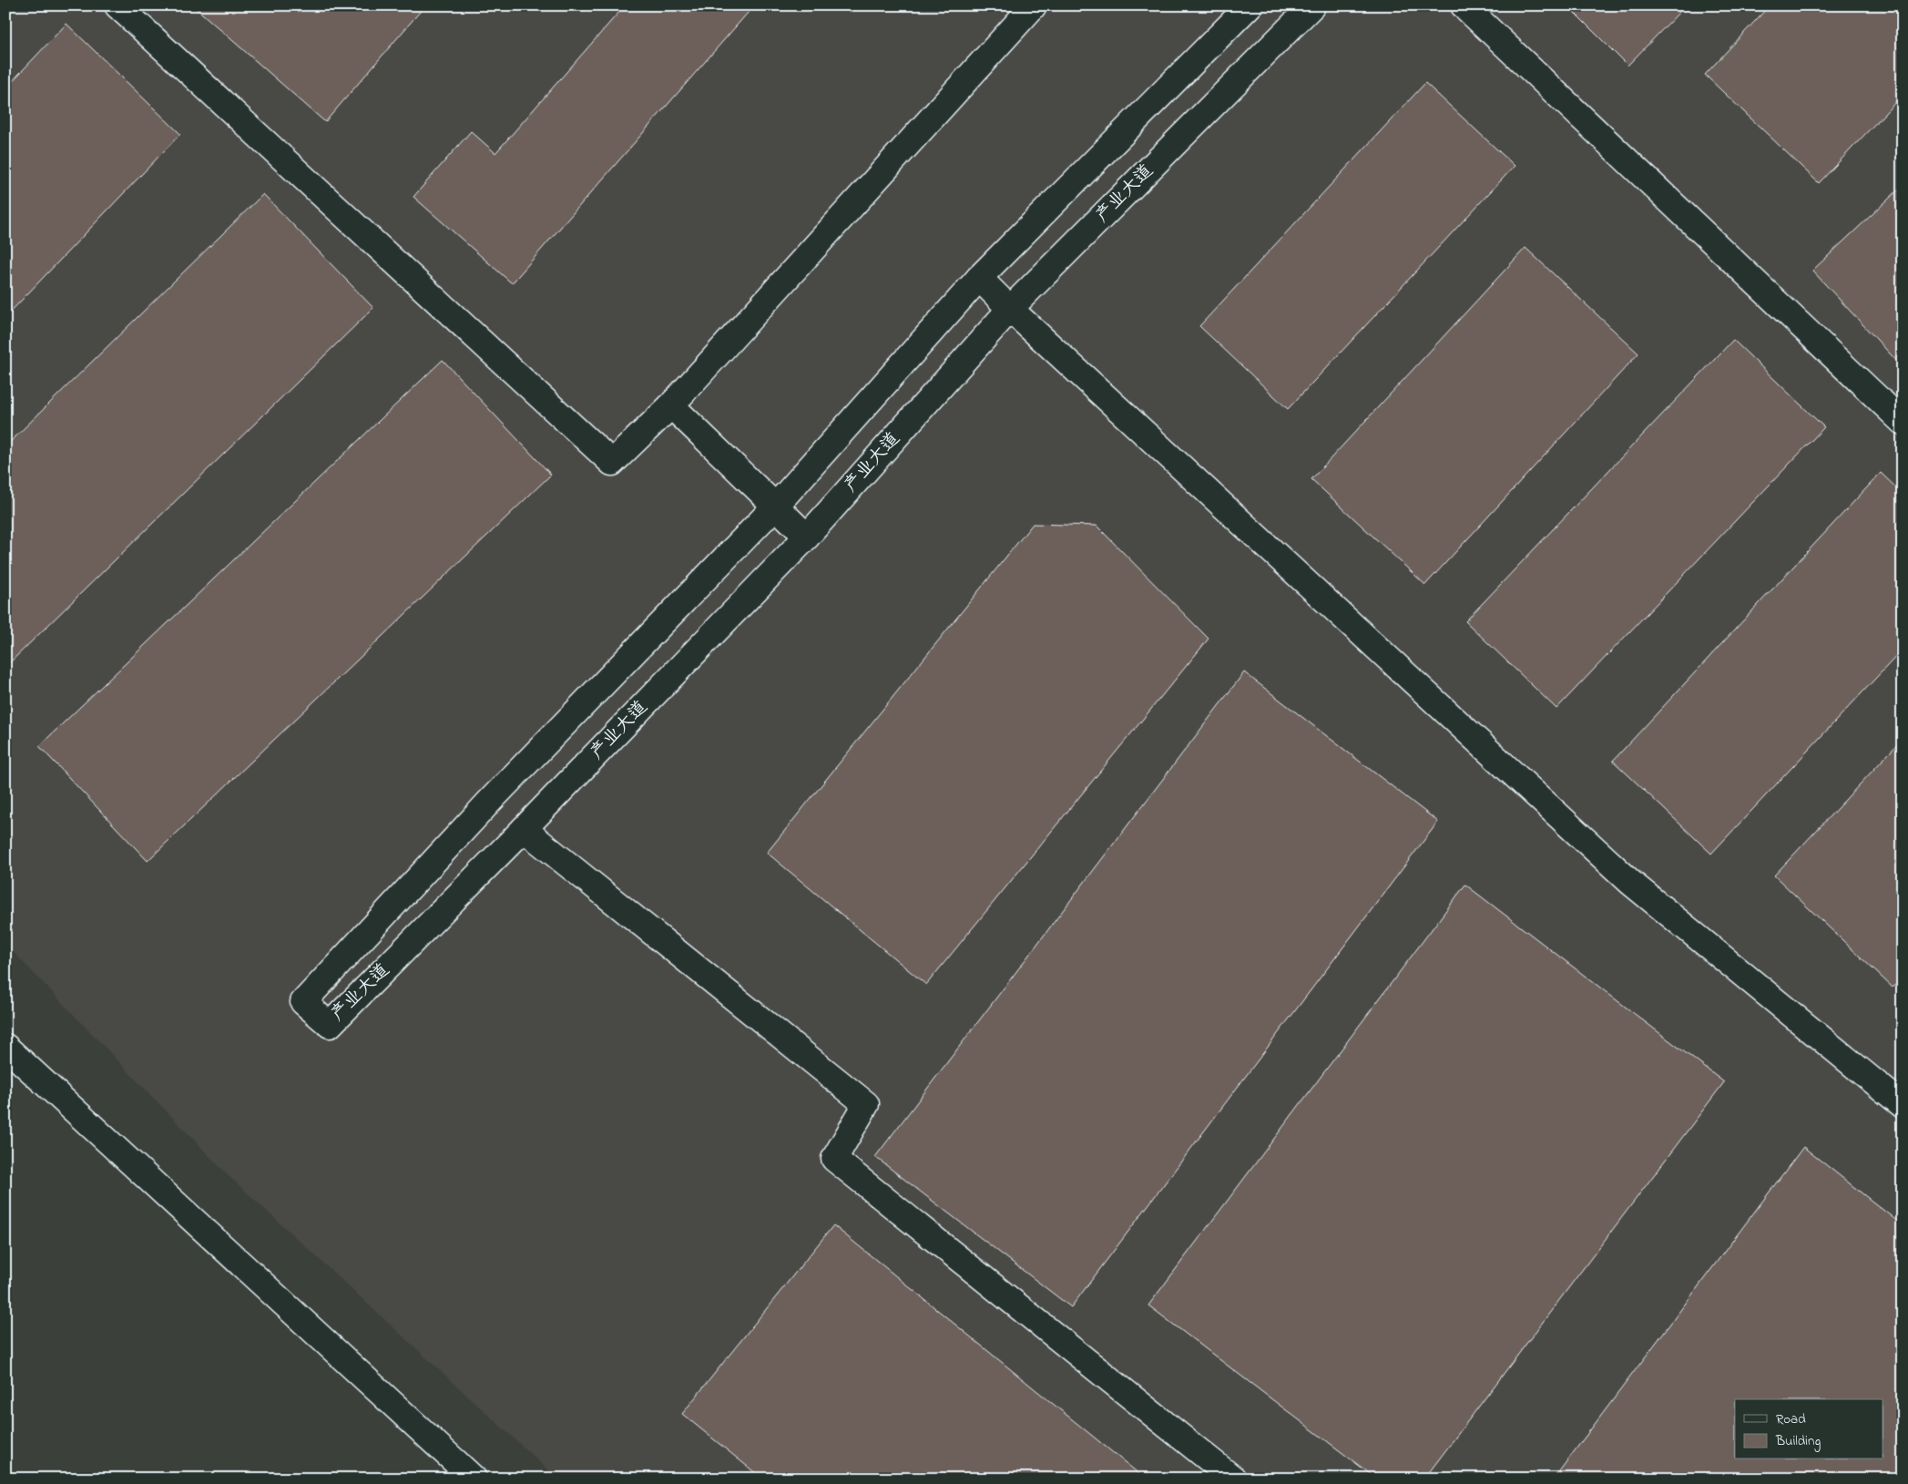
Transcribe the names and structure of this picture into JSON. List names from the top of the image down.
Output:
{
  "streets": {
    "street": ["产业大道"]
  },
  "legend": ["Road", "Building"]
}
